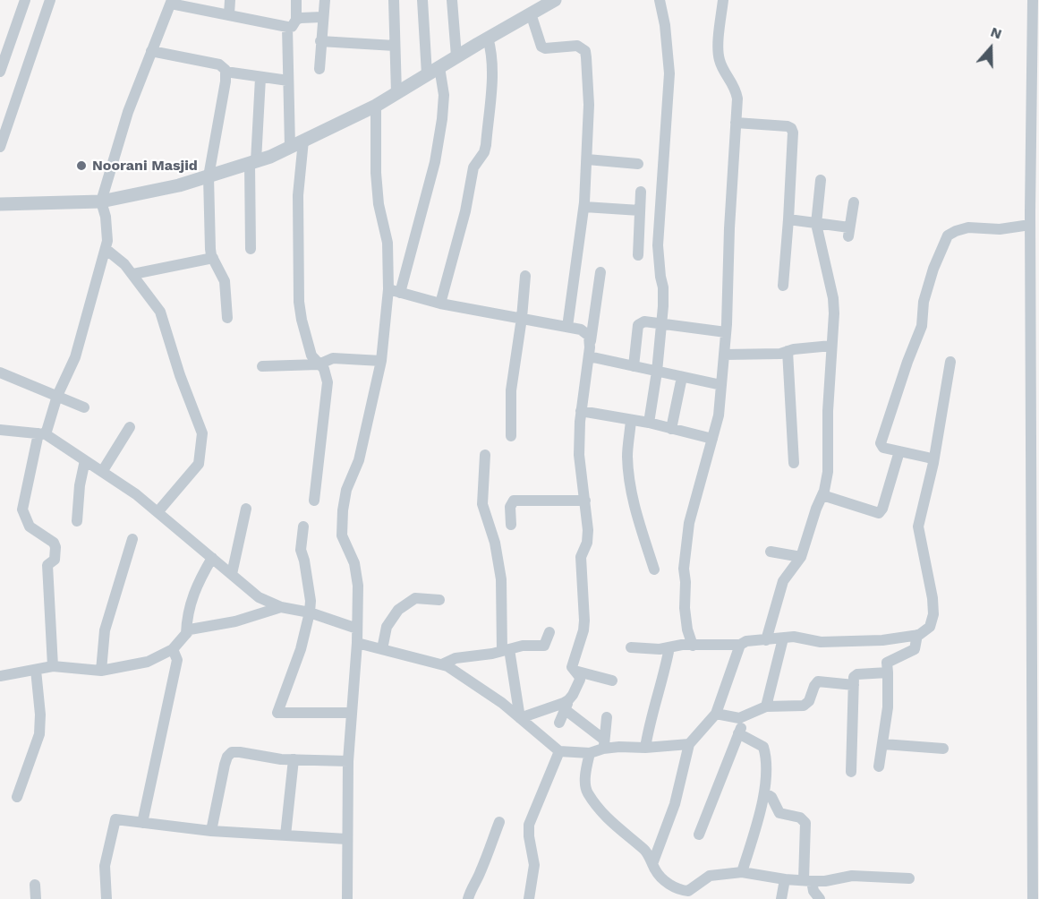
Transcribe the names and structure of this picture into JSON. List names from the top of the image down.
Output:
{
  "places": ["Noorani Masjid"],
  "north": "top"
}
